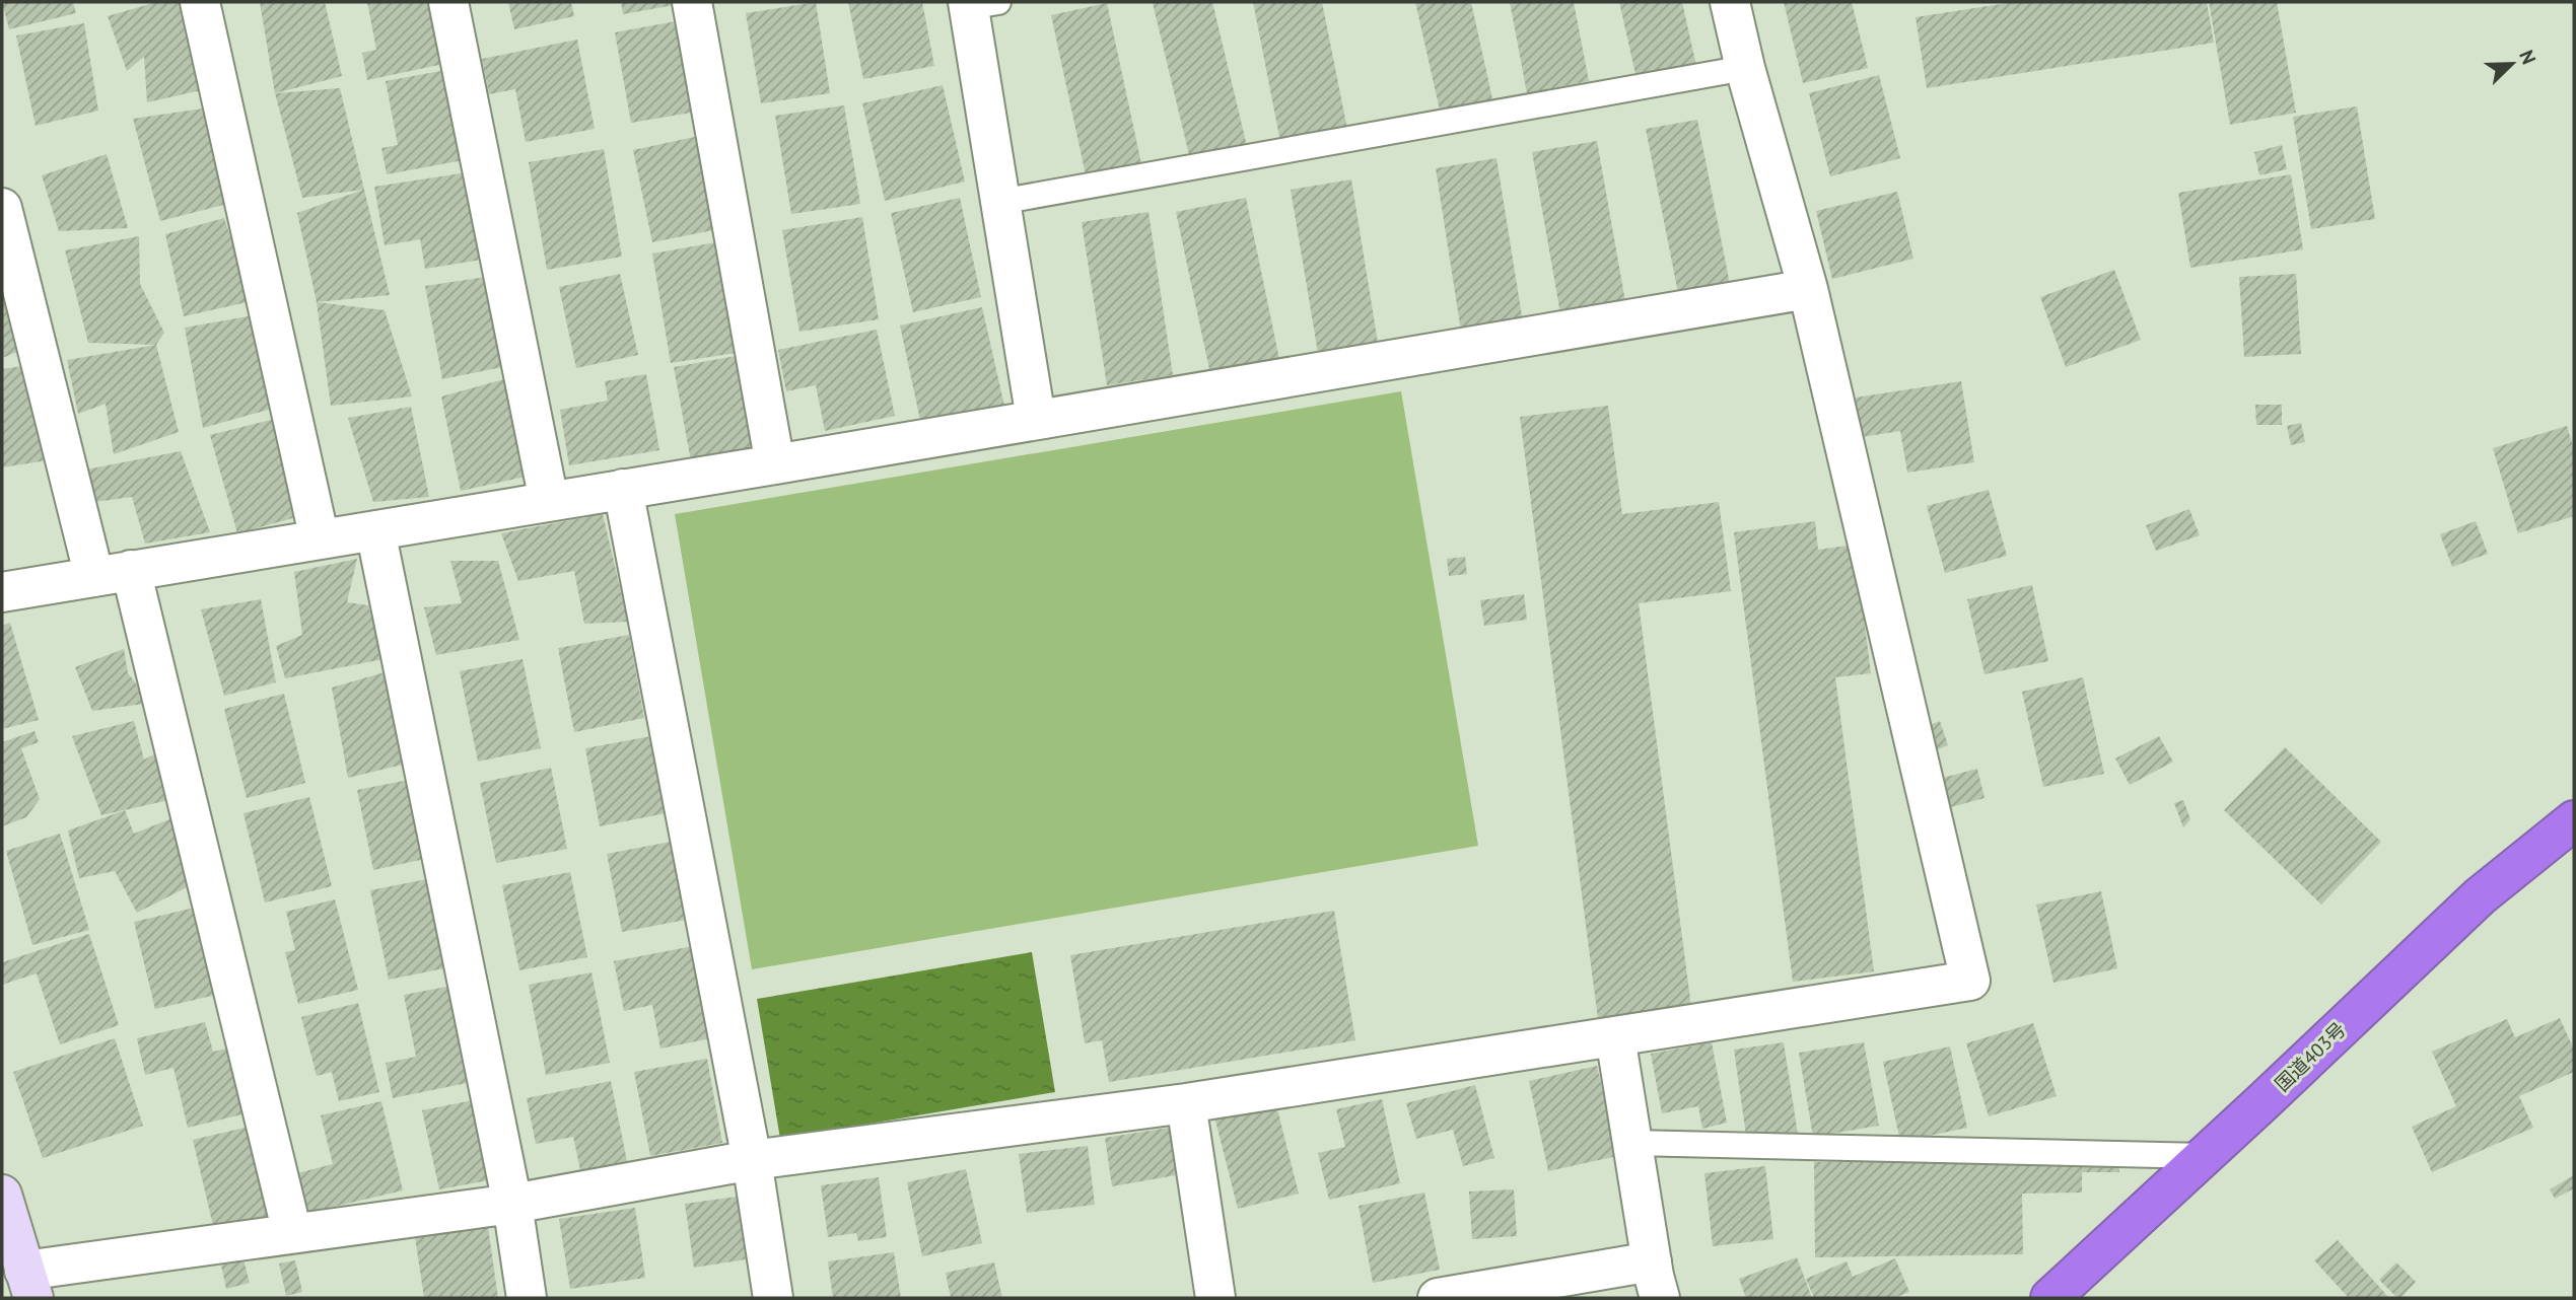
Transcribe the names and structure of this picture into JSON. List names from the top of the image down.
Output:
{
  "streets": {
    "highway": ["国道403号"]
  },
  "north": "top right"
}
